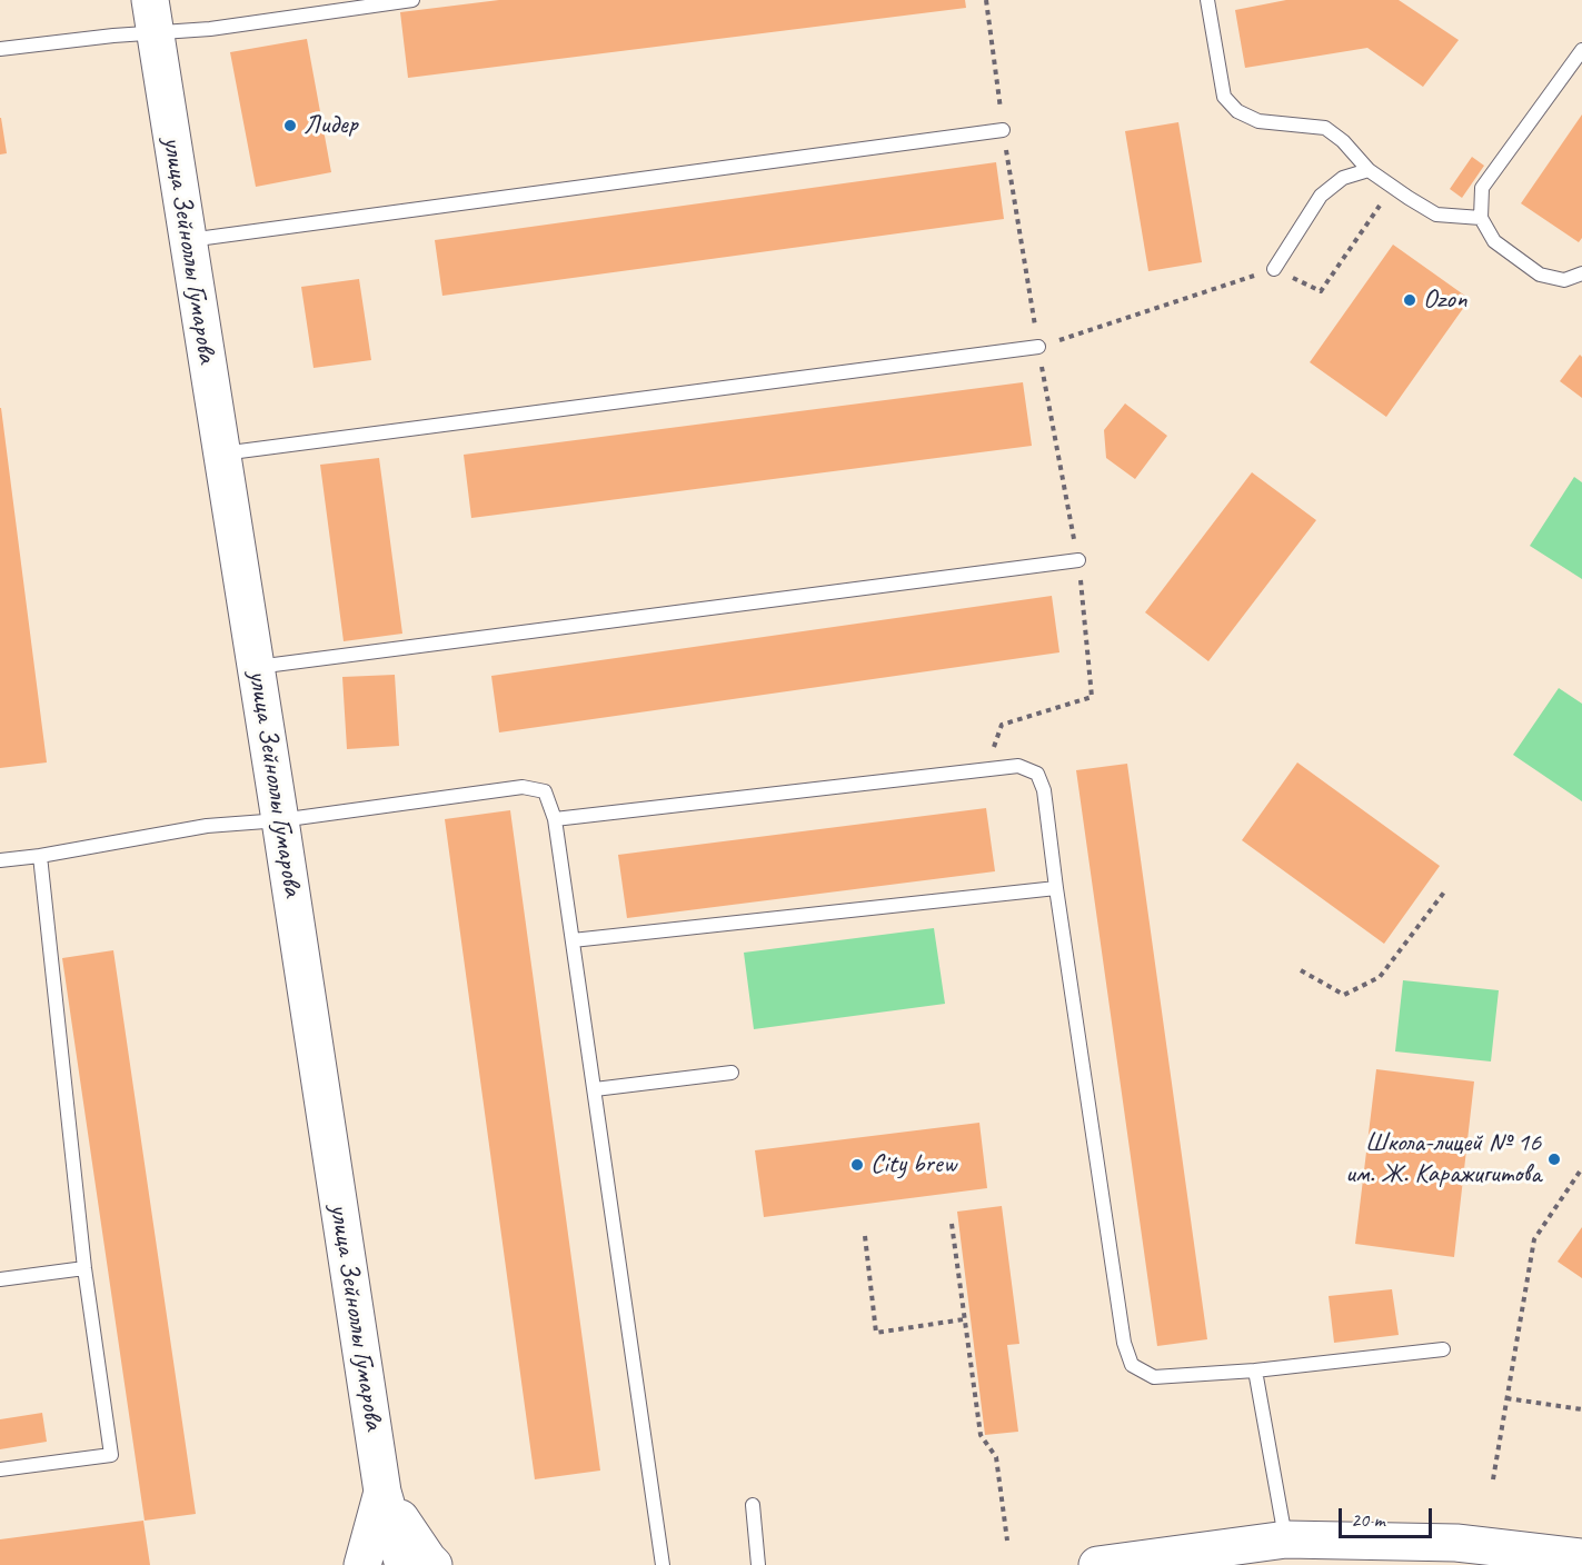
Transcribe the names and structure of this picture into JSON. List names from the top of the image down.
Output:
{
  "streets": {
    "main road": ["улица Зейноллы Гумарова"]
  },
  "places": [
    "Лидер",
    "Ozon",
    "Школа-лицей № 16 им. Ж. Каражигитова",
    "City brew"
  ],
  "scale_bar": "20 m"
}
